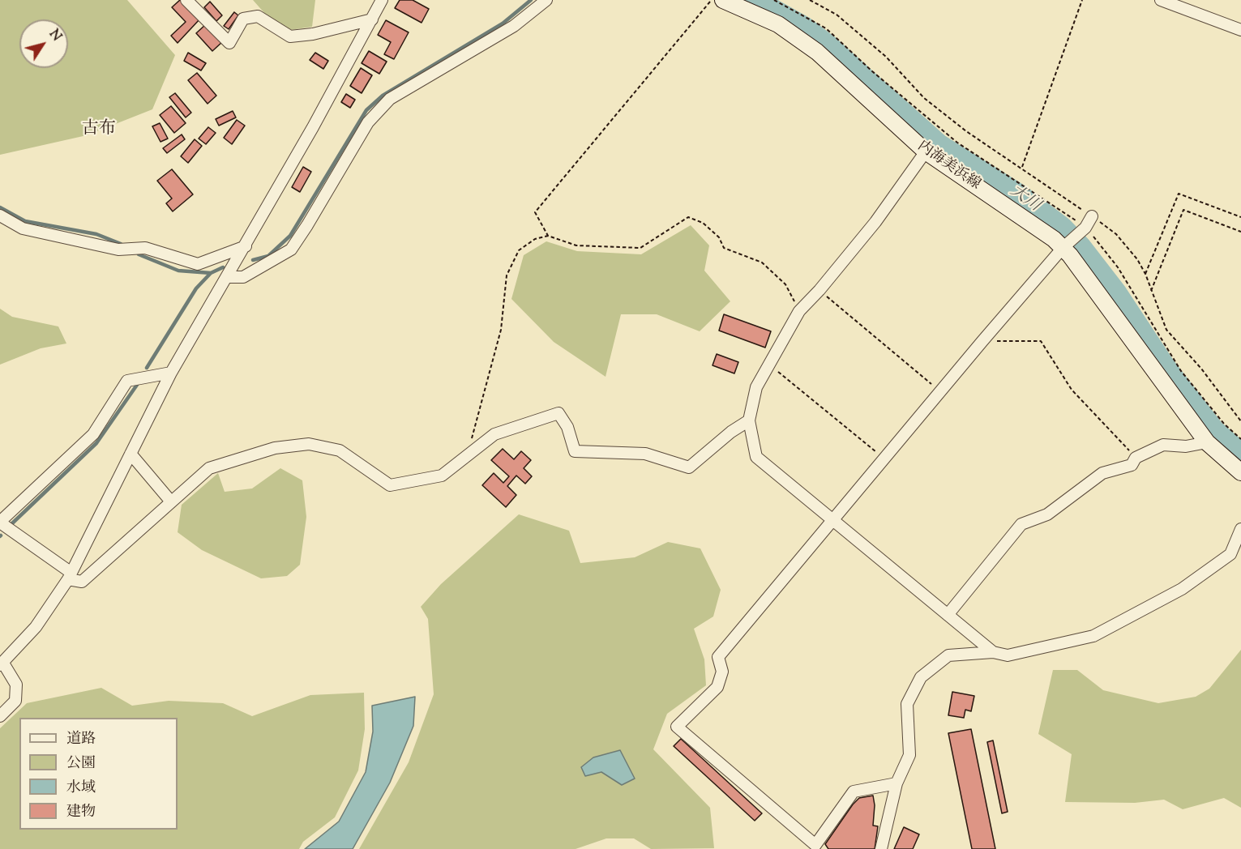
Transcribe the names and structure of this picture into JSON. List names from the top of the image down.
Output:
{
  "streets": {
    "main road": ["内海美浜線"]
  },
  "districts": ["古布"],
  "water": ["大川"],
  "legend": [
    "道路",
    "公園",
    "水域",
    "建物"
  ],
  "north": "top right"
}
